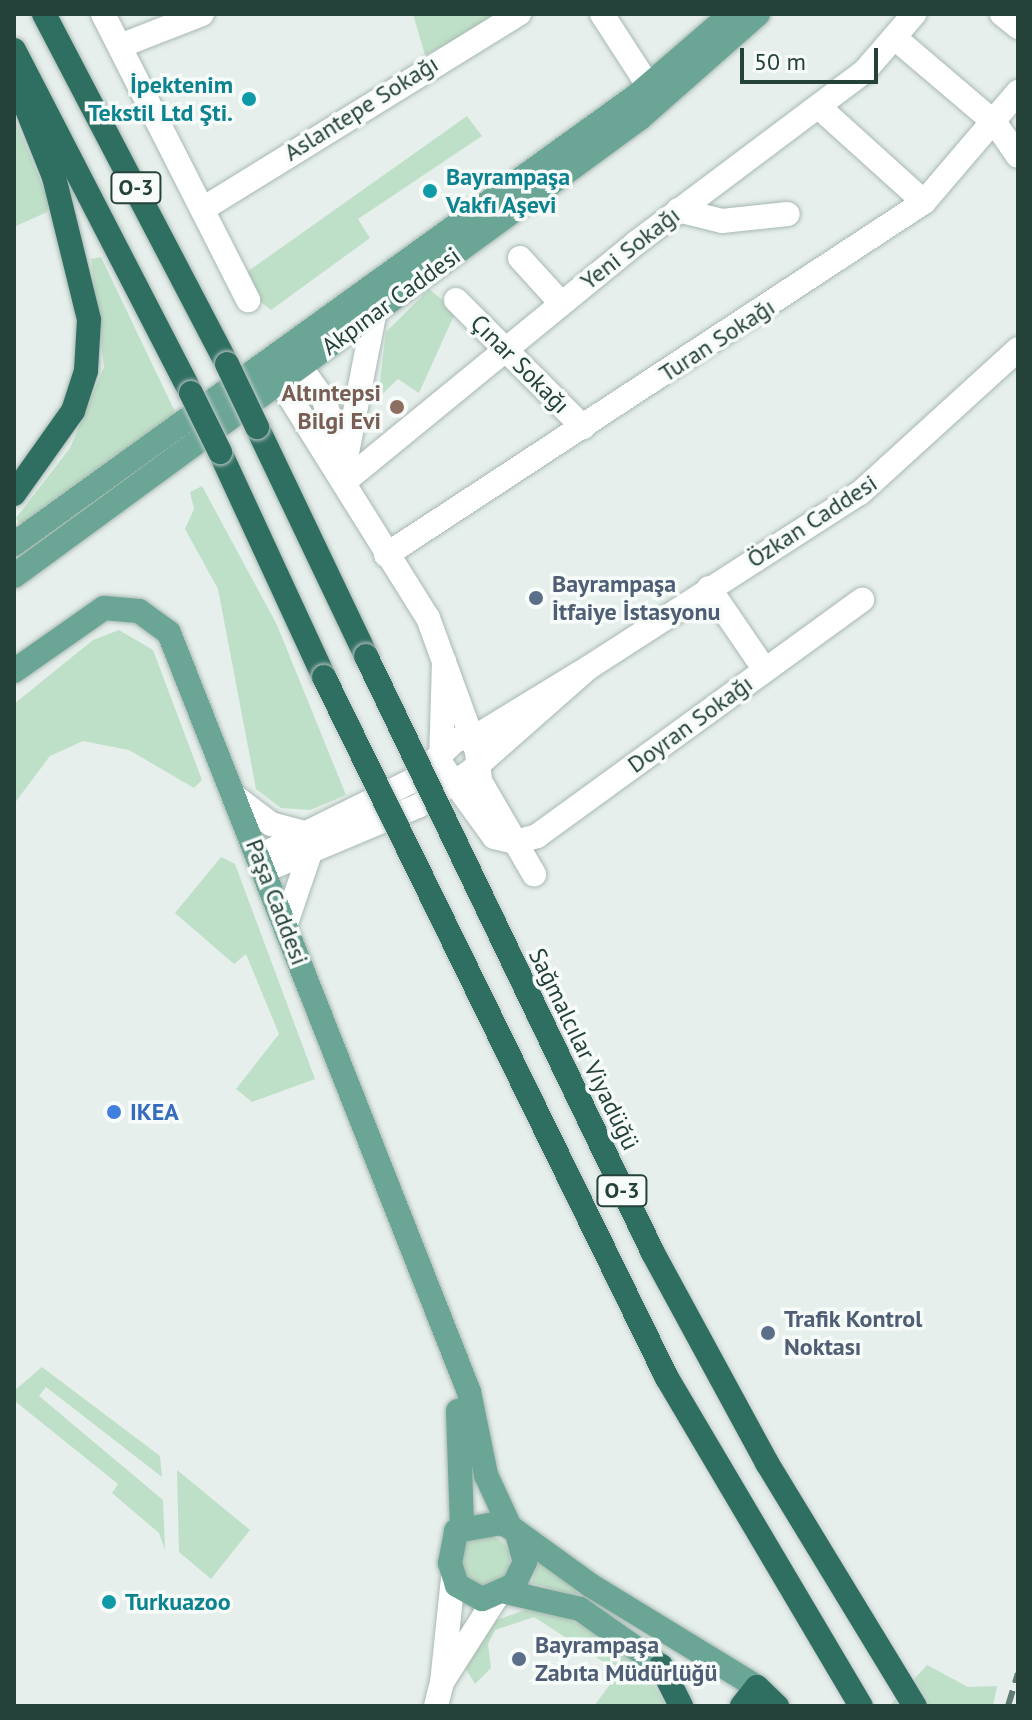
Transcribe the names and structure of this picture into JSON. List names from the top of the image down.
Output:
{
  "streets": {
    "highway": ["O-3", "Sağmalcılar Viyadüğü"],
    "main road": ["Akpınar Caddesi", "Paşa Caddesi"],
    "street": [
      "Aslantepe Sokağı",
      "Yeni Sokağı",
      "Turan Sokağı",
      "Çınar Sokağı",
      "Özkan Caddesi",
      "Doyran Sokağı"
    ]
  },
  "crossings": [
    ["Yeni Sokağı", "Çınar Sokağı"],
    ["Turan Sokağı", "Çınar Sokağı"]
  ],
  "places": [
    "İpektenim Tekstil Ltd Şti.",
    "Bayrampaşa Vakfı Aşevi",
    "Altıntepsi Bilgi Evi",
    "Bayrampaşa İtfaiye İstasyonu",
    "IKEA",
    "Trafik Kontrol Noktası",
    "Turkuazoo",
    "Bayrampaşa Zabıta Müdürlüğü"
  ],
  "scale_bar": "50 m"
}
